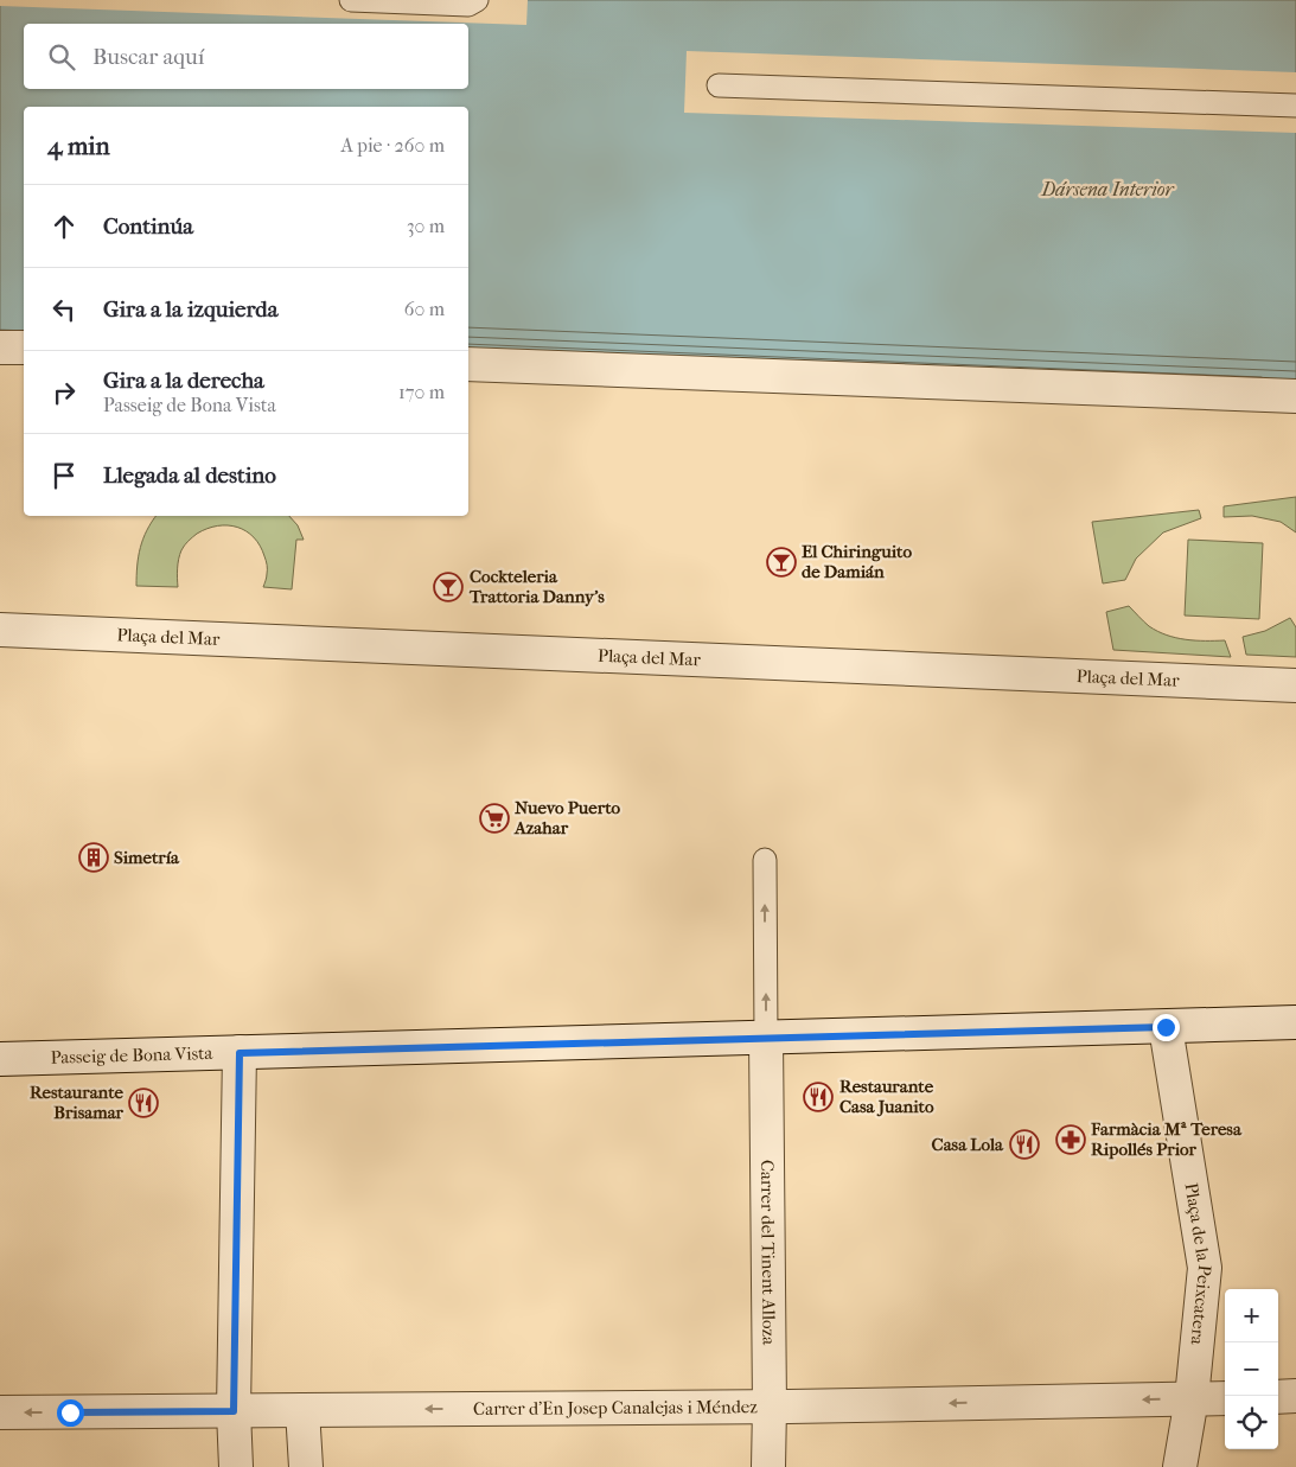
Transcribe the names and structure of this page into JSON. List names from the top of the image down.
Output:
{
  "streets": {
    "street": [
      "Plaça del Mar",
      "Passeig de Bona Vista",
      "Carrer del Tinent Alloza",
      "Plaça de la Peixcatera",
      "Carrer d'En Josep Canalejas i Méndez"
    ]
  },
  "crossings": [
    ["Passeig de Bona Vista", "Carrer del Tinent Alloza"],
    ["Passeig de Bona Vista", "Plaça de la Peixcatera"],
    ["Carrer del Tinent Alloza", "Carrer d'En Josep Canalejas i Méndez"],
    ["Plaça de la Peixcatera", "Carrer d'En Josep Canalejas i Méndez"]
  ],
  "one_way": ["Carrer d'En Josep Canalejas i Méndez"],
  "water": ["Dársena Interior"],
  "places": {
    "bar": ["El Chiringuito de Damián", "Cockteleria Trattoria Danny's"],
    "supermarket": ["Nuevo Puerto Azahar"],
    "building": ["Simetría"],
    "restaurant": ["Restaurante Casa Juanito", "Restaurante Brisamar", "Casa Lola"],
    "pharmacy": ["Farmàcia Mª Teresa Ripollés Prior"]
  },
  "page": {
    "search": "Buscar aquí",
    "heading": ["4 min", "A pie · 260 m"],
    "list": [
      ["Continúa", "30 m"],
      ["Gira a la izquierda", "60 m"],
      ["Gira a la derecha", "Passeig de Bona Vista", "170 m"],
      "Llegada al destino"
    ],
    "map_buttons": ["+", "−"]
  }
}
